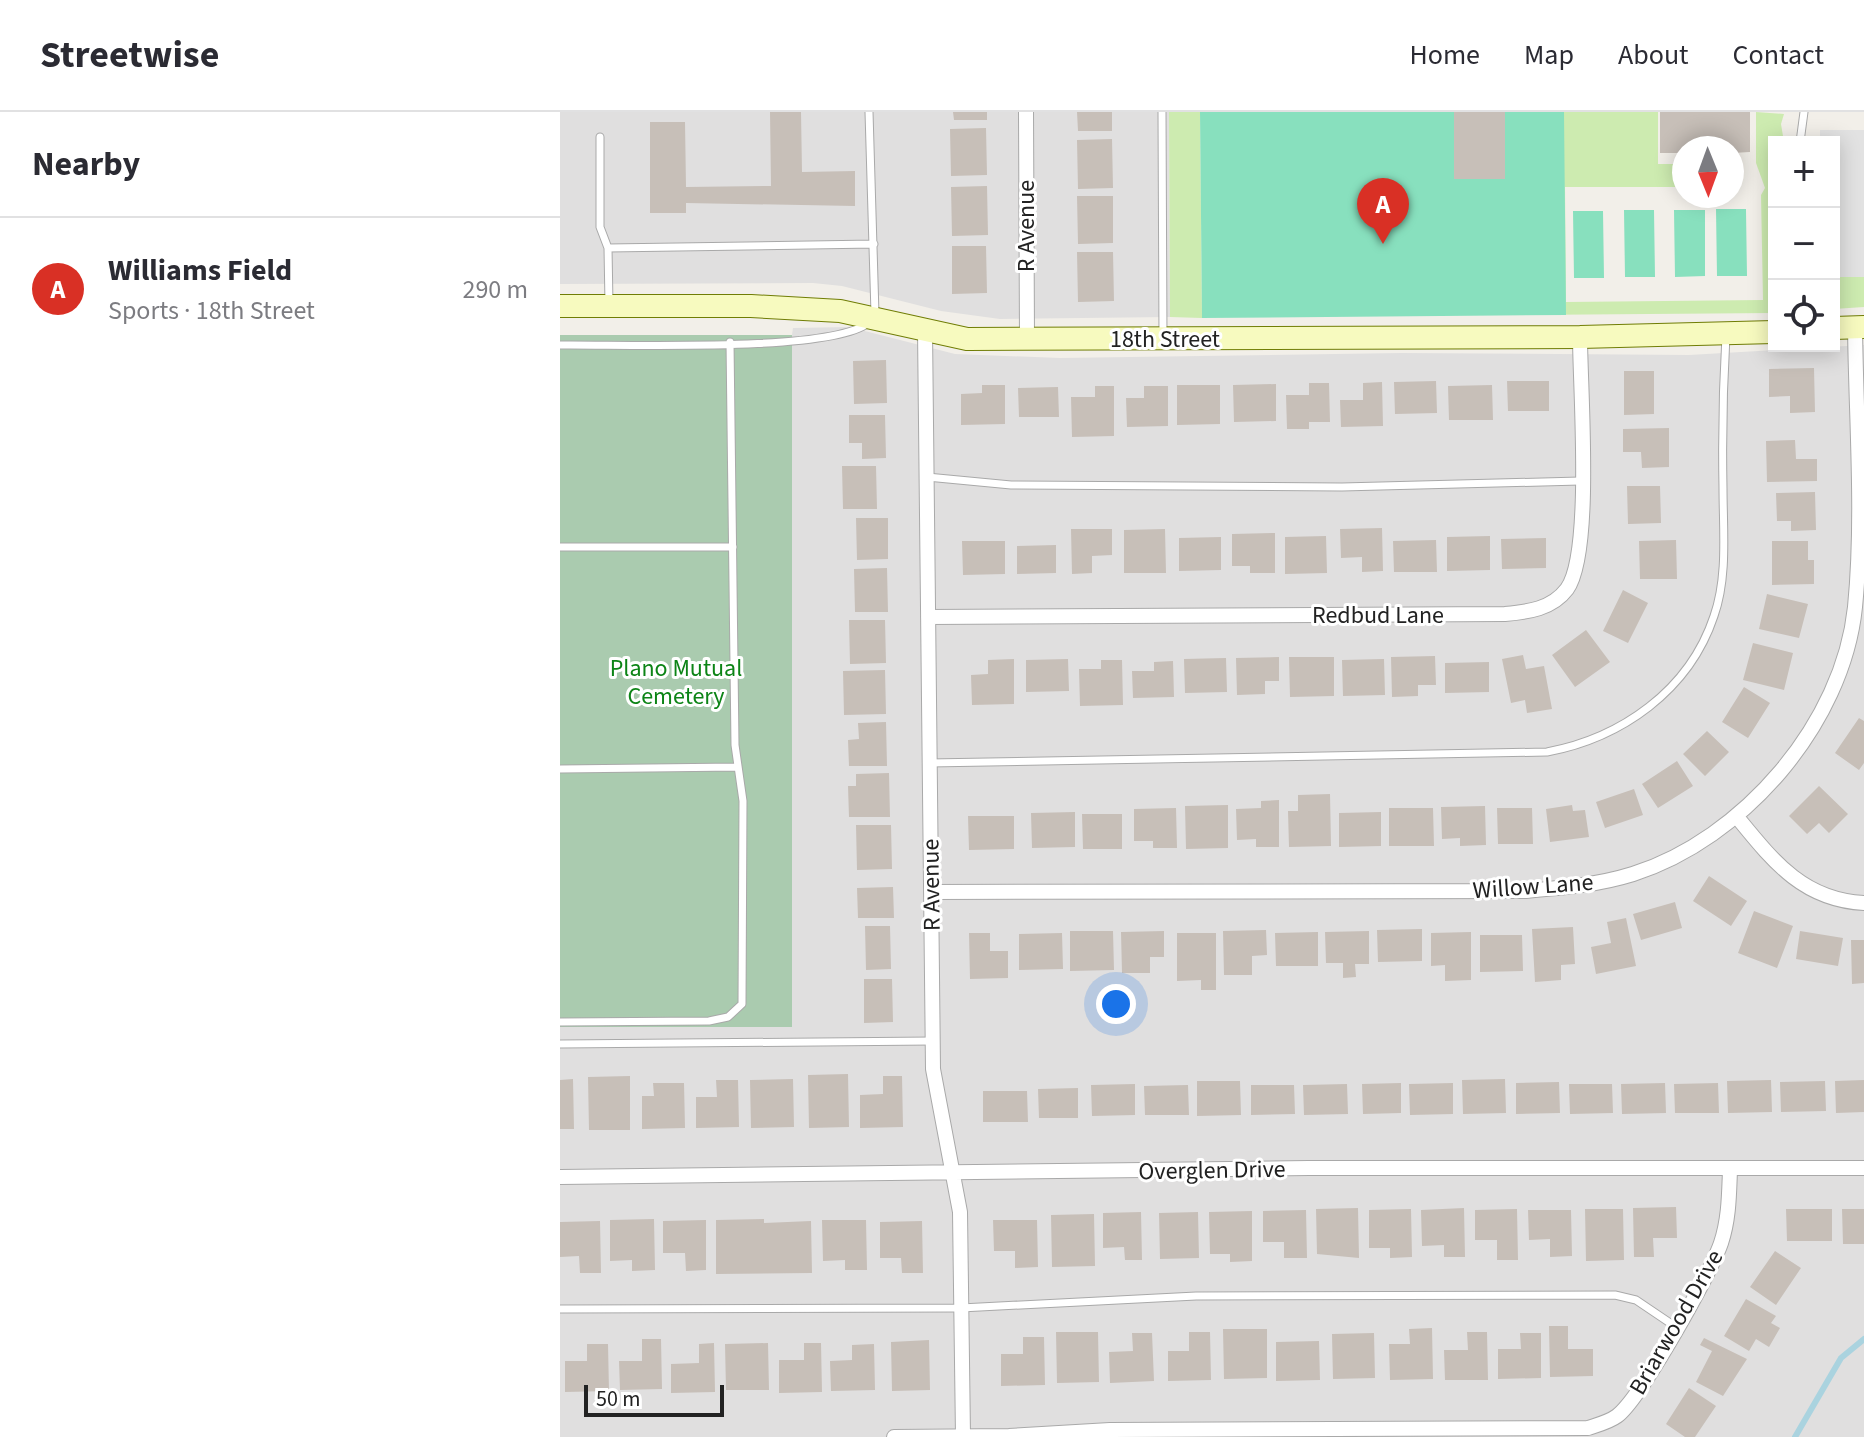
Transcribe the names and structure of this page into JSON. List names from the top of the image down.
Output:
{
  "streets": {
    "street": [
      "R Avenue",
      "18th Street",
      "Redbud Lane",
      "Willow Lane",
      "Overglen Drive",
      "Briarwood Drive"
    ]
  },
  "crossings": [
    ["R Avenue", "18th Street"],
    ["R Avenue", "Redbud Lane"],
    ["R Avenue", "Willow Lane"],
    ["R Avenue", "Overglen Drive"],
    ["R Avenue", "Briarwood Drive"],
    ["18th Street", "Redbud Lane"],
    ["Overglen Drive", "Briarwood Drive"]
  ],
  "parks": ["Plano Mutual Cemetery"],
  "scale_bar": "50 m",
  "north": "bottom",
  "page": {
    "header": "Streetwise",
    "nav": [
      "Home",
      "Map",
      "About",
      "Contact"
    ],
    "heading": "Nearby",
    "map_buttons": ["+", "−"],
    "pins": "A",
    "list": [
      {
        "mark": "A",
        "name": "Williams Field",
        "note": "Sports · 18th Street",
        "value": "290 m"
      }
    ],
    "scale": "50 m"
  }
}
